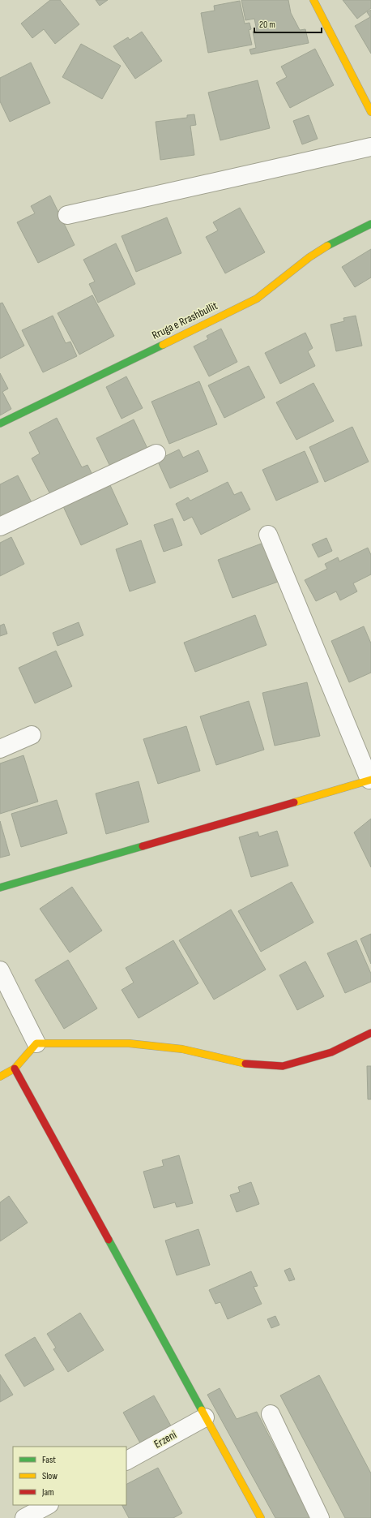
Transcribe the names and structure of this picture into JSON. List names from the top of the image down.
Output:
{
  "streets": {
    "street": ["Rruga e Rrashbullit", "Erzeni"]
  },
  "legend": ["Fast", "Slow", "Jam"],
  "scale_bar": "20 m"
}
